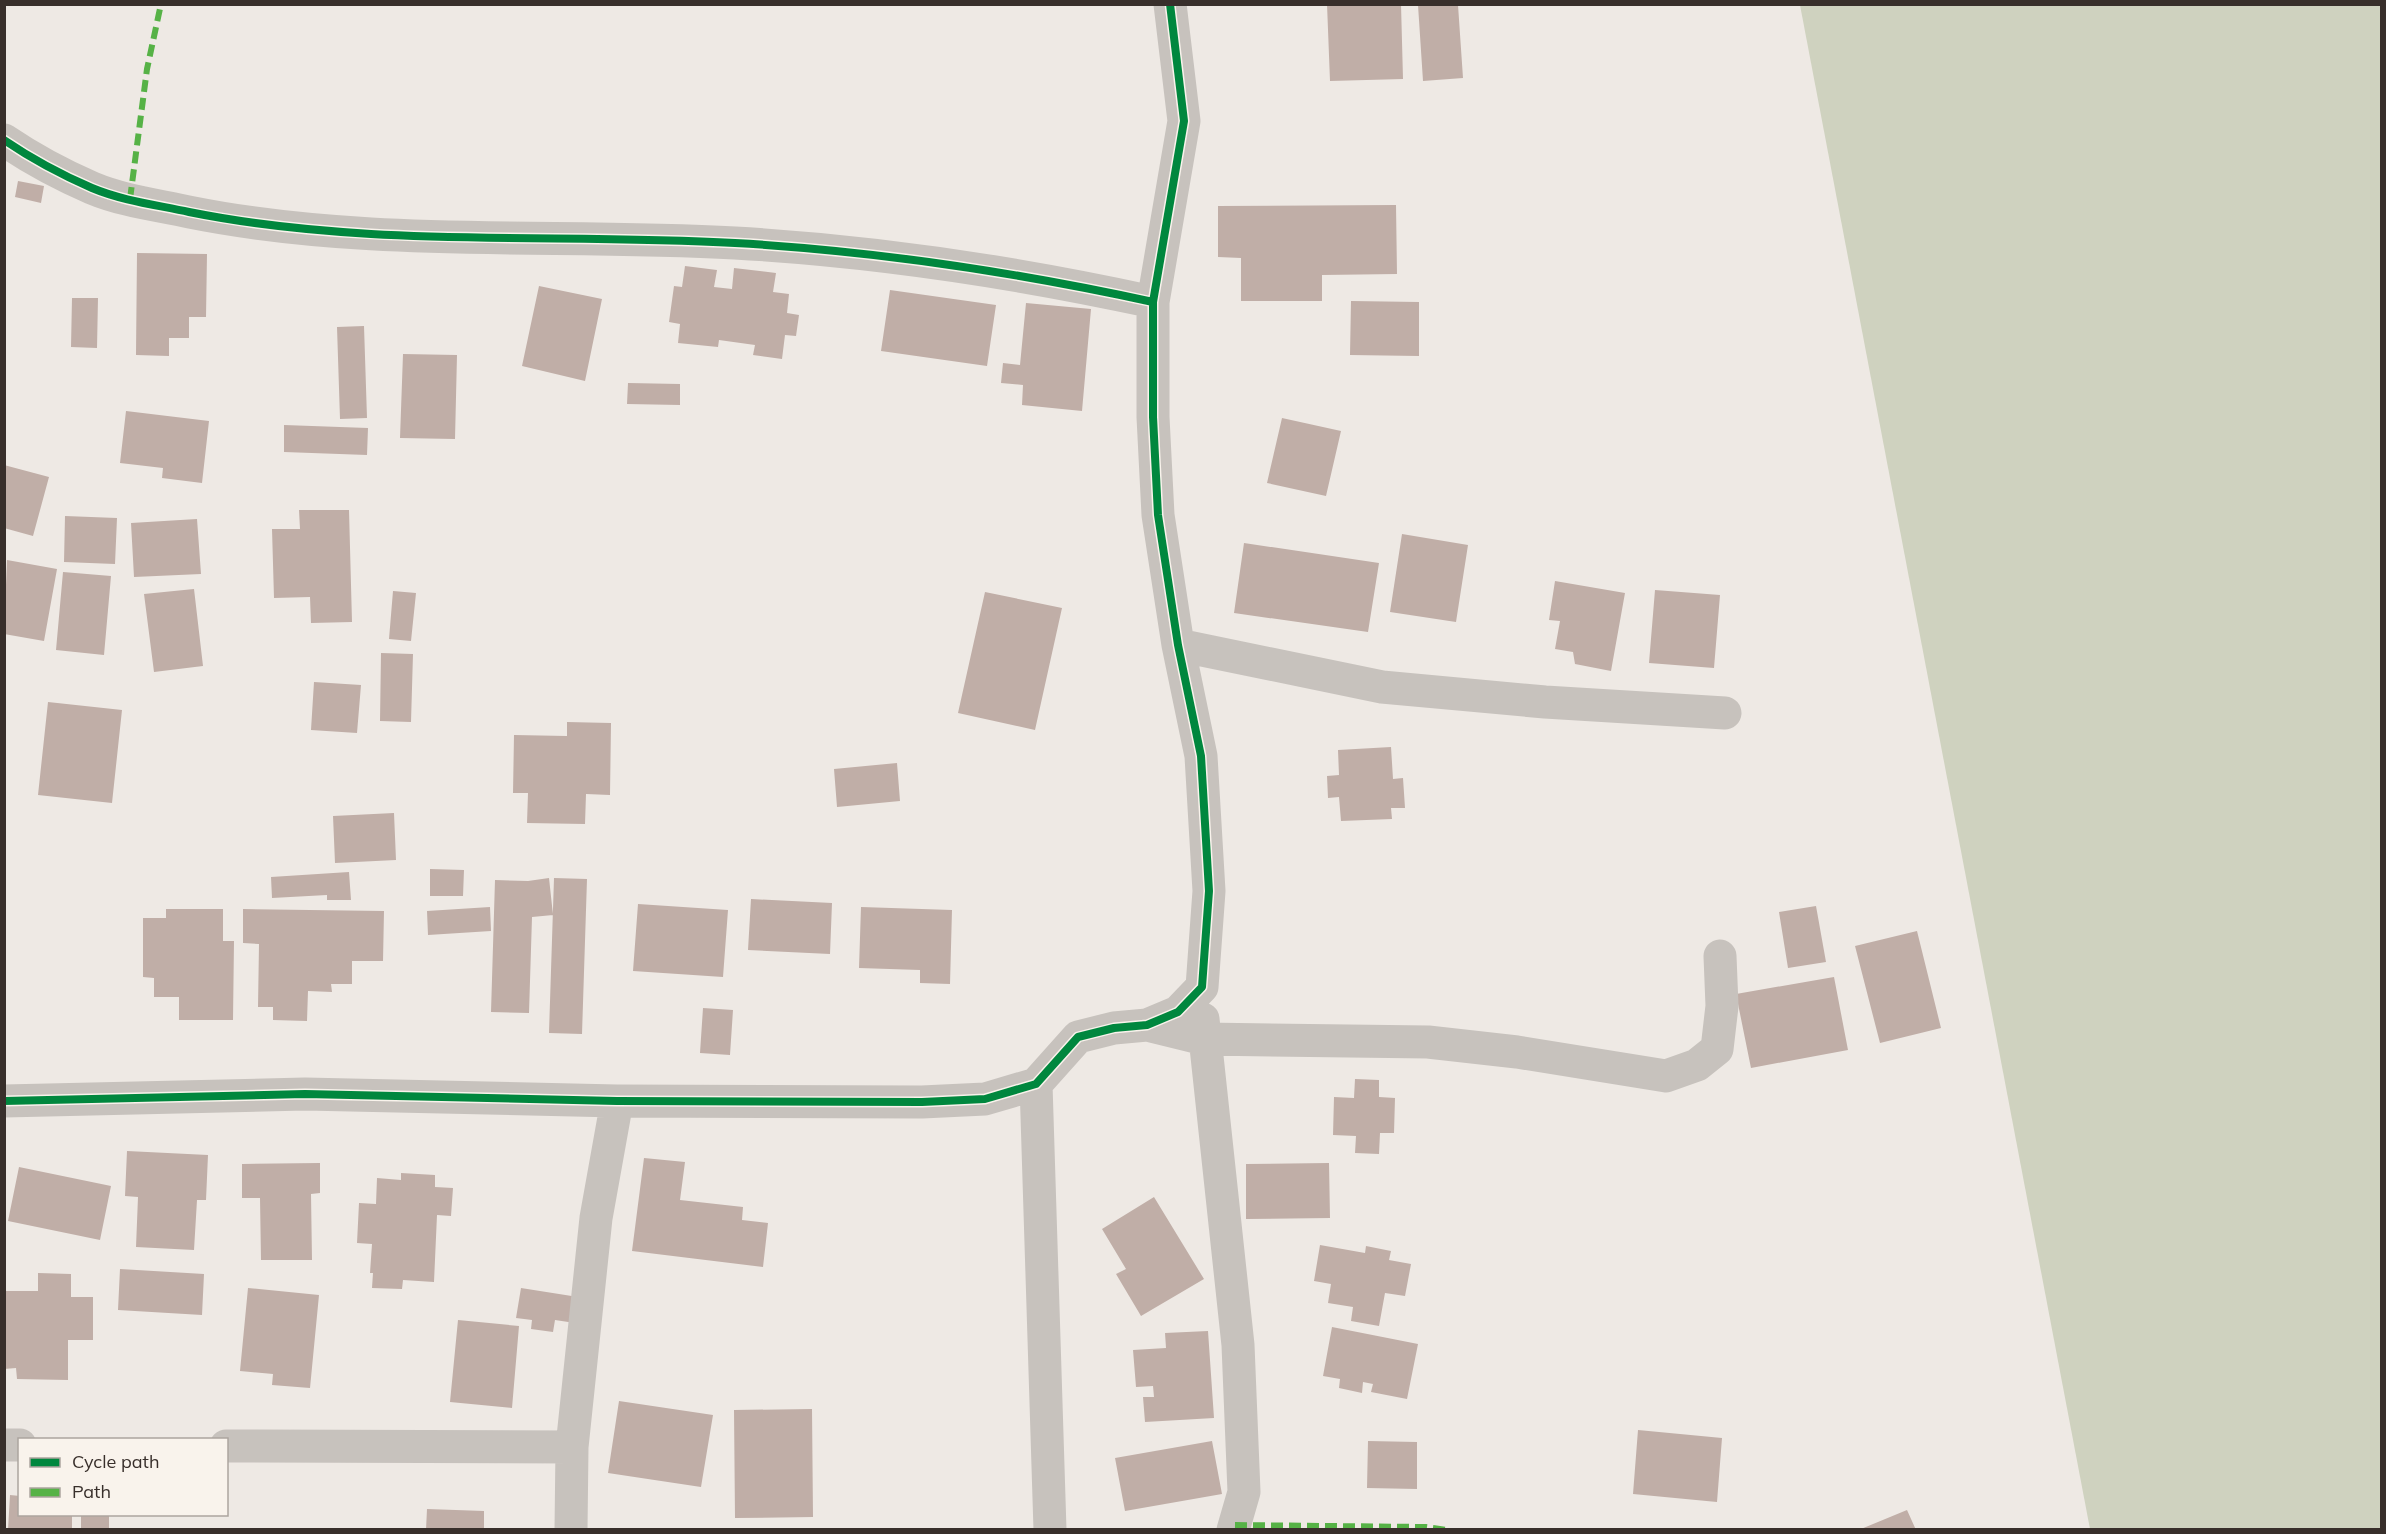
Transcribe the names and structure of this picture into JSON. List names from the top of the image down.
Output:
{
  "legend": ["Cycle path", "Path"]
}
